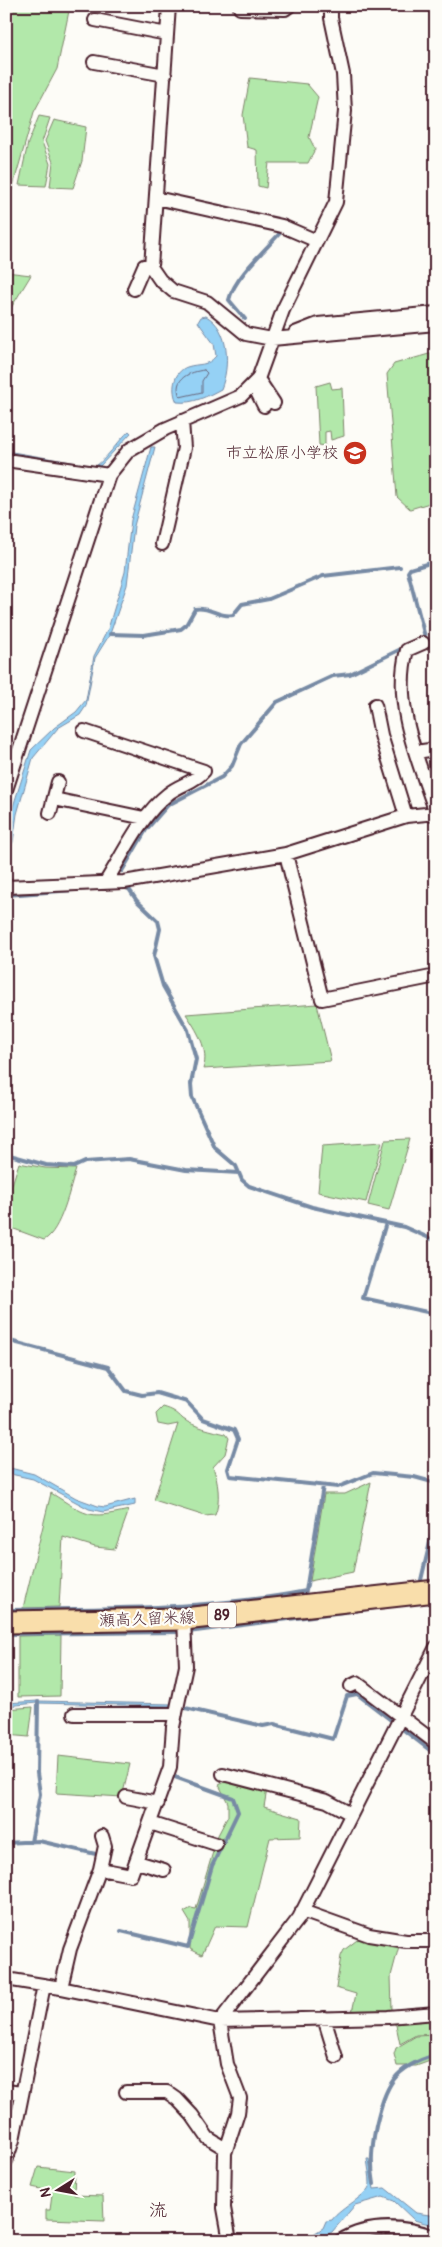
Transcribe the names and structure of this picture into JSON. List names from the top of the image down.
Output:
{
  "streets": {
    "main road": ["89", "瀬高久留米線"]
  },
  "districts": ["流"],
  "places": {
    "school or university": ["市立松原小学校"]
  },
  "north": "left"
}
